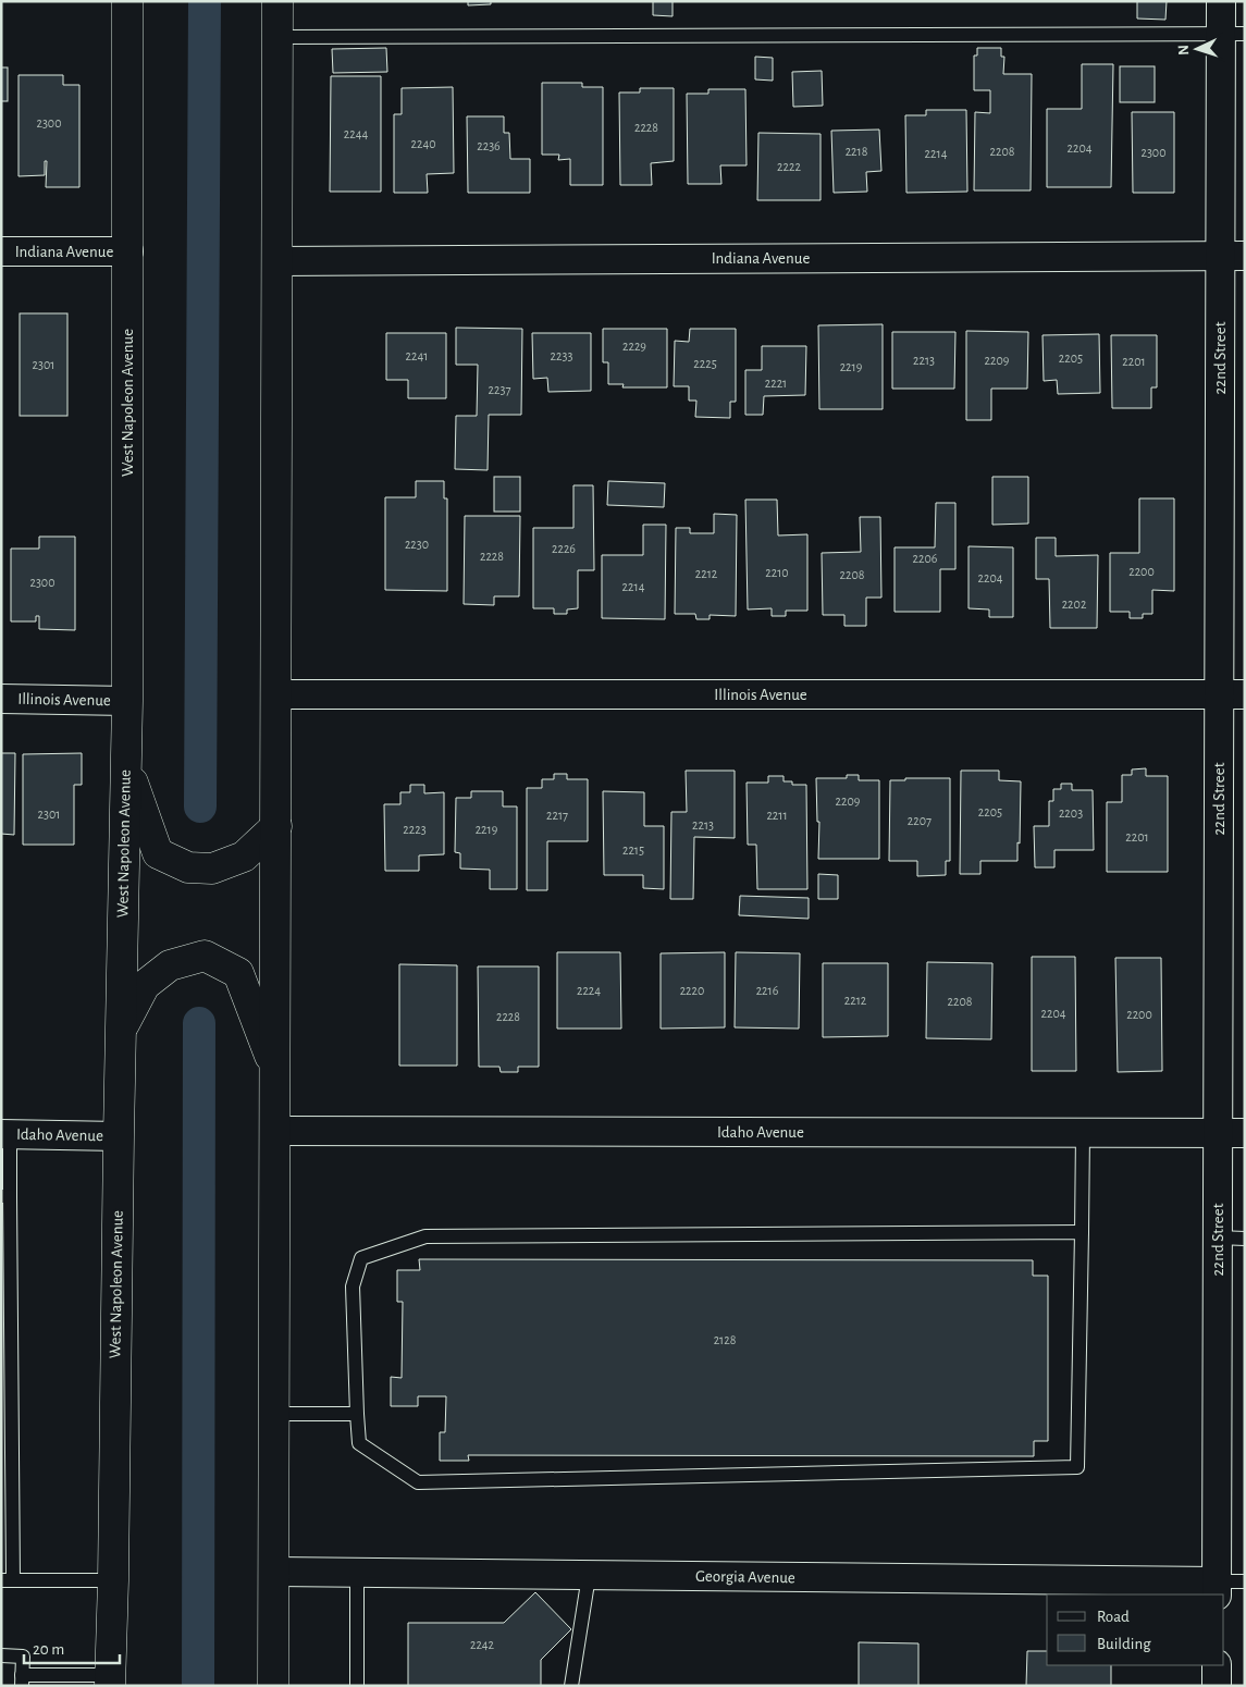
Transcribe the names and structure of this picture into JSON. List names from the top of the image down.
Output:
{
  "streets": {
    "main road": ["West Napoleon Avenue"],
    "street": [
      "Indiana Avenue",
      "22nd Street",
      "Illinois Avenue",
      "Idaho Avenue",
      "Georgia Avenue"
    ]
  },
  "crossings": [
    ["Indiana Avenue", "22nd Street"],
    ["Indiana Avenue", "West Napoleon Avenue"],
    ["22nd Street", "Illinois Avenue"],
    ["22nd Street", "Idaho Avenue"],
    ["22nd Street", "Georgia Avenue"],
    ["West Napoleon Avenue", "Illinois Avenue"],
    ["West Napoleon Avenue", "Idaho Avenue"]
  ],
  "house_numbers": [
    "2300",
    "2228",
    "2244",
    "2240",
    "2236",
    "2204",
    "2218",
    "2208",
    "2300",
    "2214",
    "2222",
    "2229",
    "2241",
    "2233",
    "2205",
    "2213",
    "2209",
    "2201",
    "2225",
    "2301",
    "2219",
    "2221",
    "2237",
    "2230",
    "2226",
    "2228",
    "2206",
    "2200",
    "2210",
    "2212",
    "2208",
    "2204",
    "2300",
    "2214",
    "2202",
    "2209",
    "2205",
    "2203",
    "2301",
    "2217",
    "2211",
    "2207",
    "2213",
    "2223",
    "2219",
    "2201",
    "2215",
    "2224",
    "2220",
    "2216",
    "2212",
    "2208",
    "2204",
    "2200",
    "2228",
    "2128",
    "2242"
  ],
  "legend": ["Road", "Building"],
  "scale_bar": "20 m",
  "north": "left"
}
